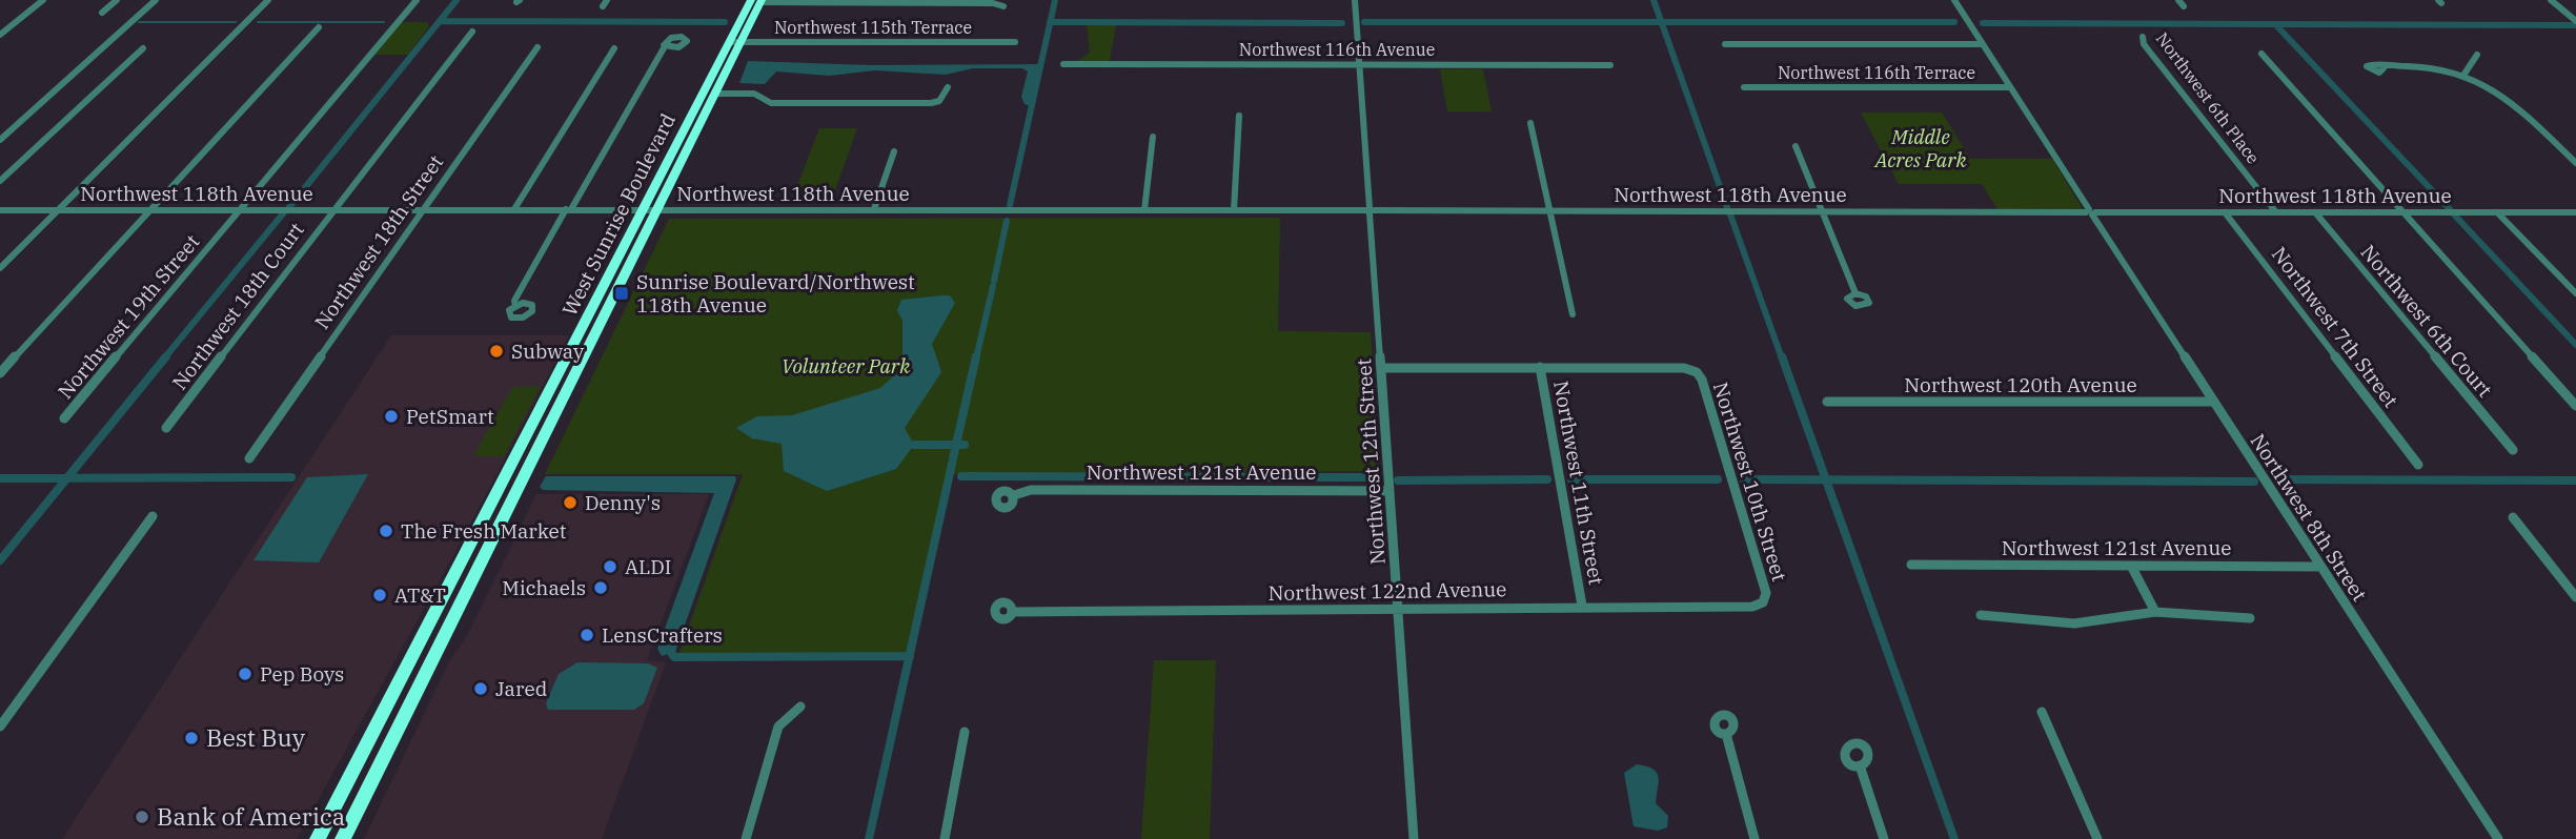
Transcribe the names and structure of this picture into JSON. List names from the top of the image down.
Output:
{
  "streets": {
    "highway": ["West Sunrise Boulevard"],
    "street": [
      "Northwest 115th Terrace",
      "Northwest 116th Avenue",
      "Northwest 116th Terrace",
      "Northwest 6th Place",
      "Northwest 118th Avenue",
      "Northwest 18th Street",
      "Northwest 18th Court",
      "Northwest 19th Street",
      "Northwest 6th Court",
      "Northwest 7th Street",
      "Northwest 120th Avenue",
      "Northwest 12th Street",
      "Northwest 121st Avenue",
      "Northwest 10th Street",
      "Northwest 11th Street",
      "Northwest 8th Street",
      "Northwest 122nd Avenue"
    ]
  },
  "crossings": [
    ["Northwest 115th Terrace", "West Sunrise Boulevard"],
    ["Northwest 116th Avenue", "Northwest 12th Street"],
    ["Northwest 116th Terrace", "Northwest 8th Street"],
    ["Northwest 6th Place", "Northwest 118th Avenue"],
    ["Northwest 118th Avenue", "West Sunrise Boulevard"],
    ["Northwest 118th Avenue", "Northwest 18th Street"],
    ["Northwest 118th Avenue", "Northwest 18th Court"],
    ["Northwest 118th Avenue", "Northwest 19th Street"],
    ["Northwest 118th Avenue", "Northwest 6th Court"],
    ["Northwest 118th Avenue", "Northwest 7th Street"],
    ["Northwest 118th Avenue", "Northwest 12th Street"],
    ["Northwest 118th Avenue", "Northwest 8th Street"],
    ["Northwest 120th Avenue", "Northwest 8th Street"],
    ["Northwest 12th Street", "Northwest 121st Avenue"],
    ["Northwest 12th Street", "Northwest 122nd Avenue"],
    ["Northwest 121st Avenue", "Northwest 8th Street"],
    ["Northwest 10th Street", "Northwest 11th Street"],
    ["Northwest 10th Street", "Northwest 122nd Avenue"],
    ["Northwest 11th Street", "Northwest 122nd Avenue"]
  ],
  "parks": ["Middle Acres Park", "Volunteer Park"],
  "places": {
    "transit": ["Sunrise Boulevard/Northwest 118th Avenue"],
    "other": [
      "Subway",
      "PetSmart",
      "Denny's",
      "The Fresh Market",
      "ALDI",
      "Michaels",
      "AT&T",
      "LensCrafters",
      "Pep Boys",
      "Jared",
      "Best Buy",
      "Bank of America"
    ]
  }
}
